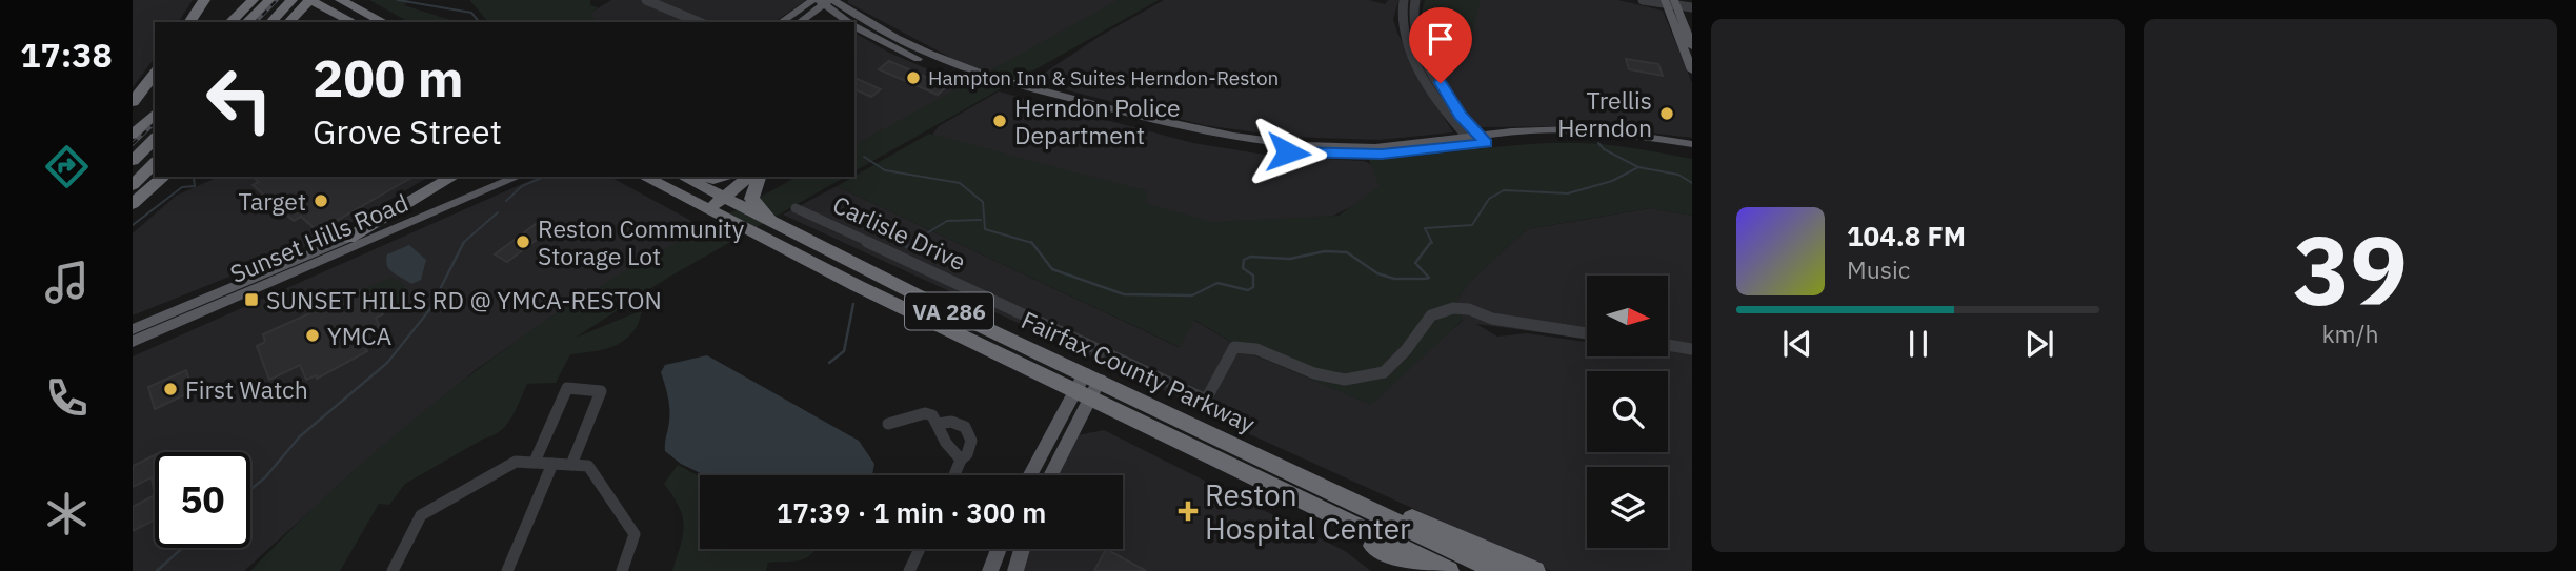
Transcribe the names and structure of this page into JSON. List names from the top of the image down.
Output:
{
  "streets": {
    "highway": ["VA 286", "Fairfax County Parkway"],
    "main road": ["Sunset Hills Road"],
    "street": ["Carlisle Drive"]
  },
  "places": {
    "other": [
      "Hampton Inn & Suites Herndon-Reston",
      "Trellis Herndon",
      "Herndon Police Department",
      "Target",
      "Reston Community Storage Lot",
      "YMCA",
      "First Watch"
    ],
    "transit": ["SUNSET HILLS RD @ YMCA-RESTON"],
    "health": ["Reston Hospital Center"]
  },
  "north": "right",
  "page": {
    "tabs": "17:38",
    "tile": ["39", "km/h"],
    "turn": ["200 m", "Grove Street"],
    "song": ["104.8 FM", "Music"],
    "limit": "50",
    "trip": "17:39 · 1 min · 300 m"
  }
}
